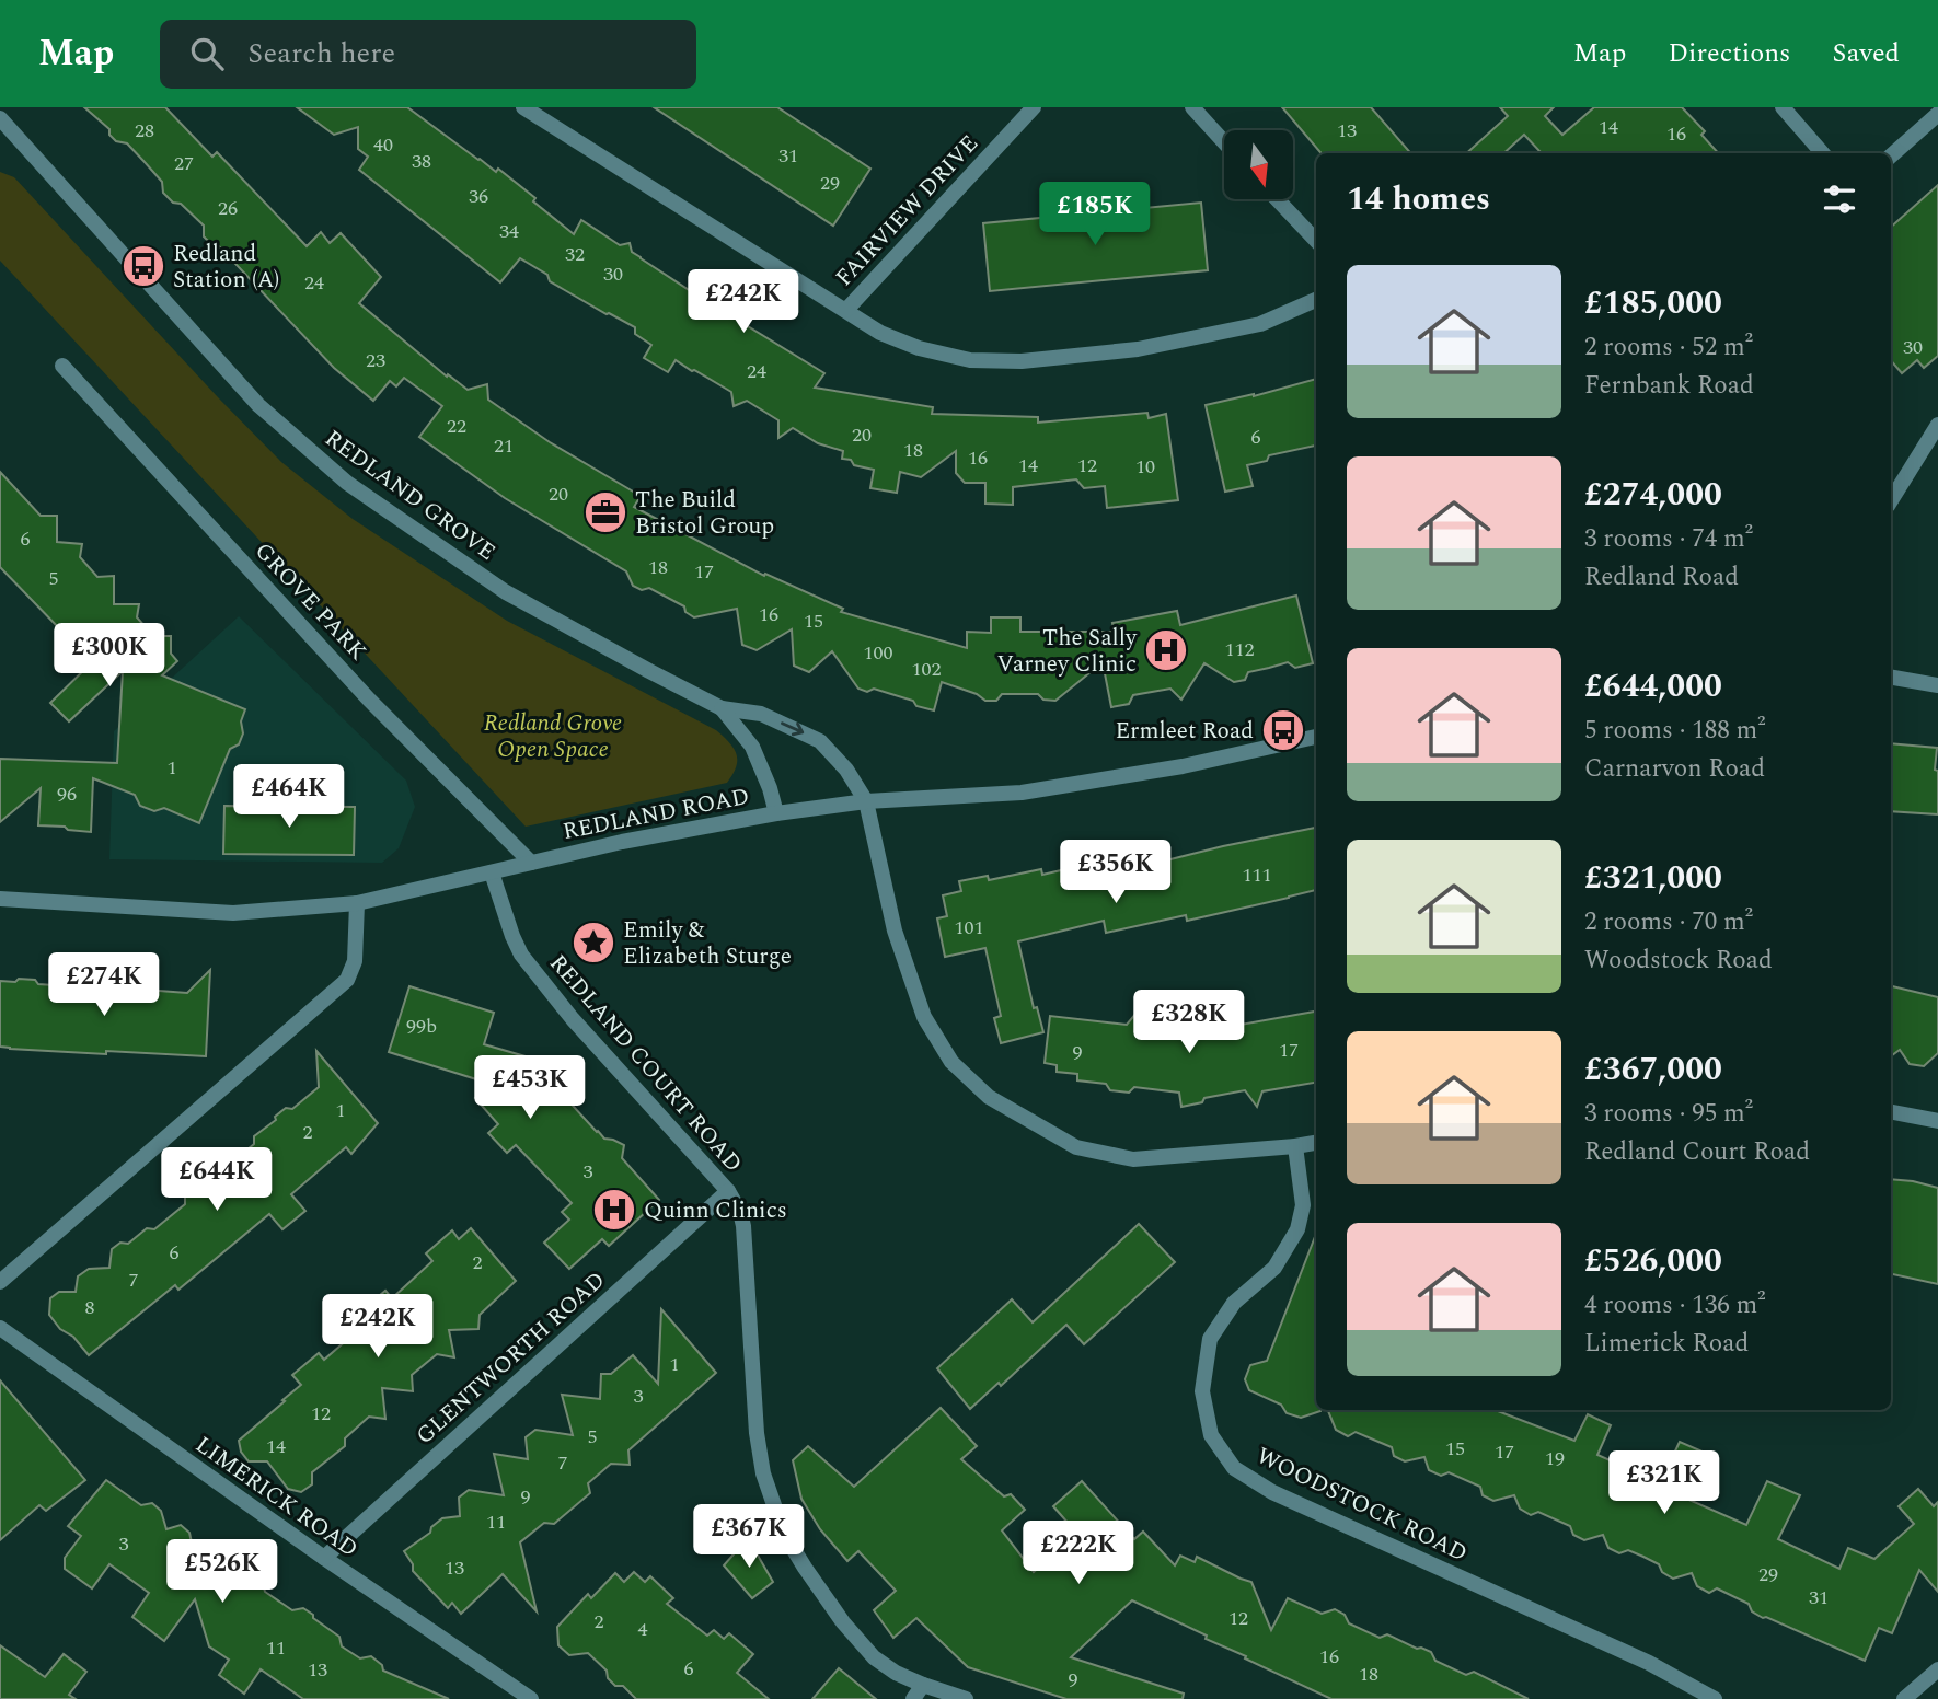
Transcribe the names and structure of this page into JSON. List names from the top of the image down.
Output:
{
  "streets": {
    "street": [
      "FAIRVIEW DRIVE",
      "REDLAND GROVE",
      "GROVE PARK",
      "REDLAND ROAD",
      "REDLAND COURT ROAD",
      "GLENTWORTH ROAD",
      "LIMERICK ROAD",
      "WOODSTOCK ROAD"
    ]
  },
  "crossings": [
    ["REDLAND GROVE", "REDLAND ROAD"],
    ["REDLAND GROVE", "WOODSTOCK ROAD"],
    ["GROVE PARK", "REDLAND ROAD"],
    ["REDLAND ROAD", "REDLAND COURT ROAD"],
    ["REDLAND COURT ROAD", "GLENTWORTH ROAD"],
    ["GLENTWORTH ROAD", "LIMERICK ROAD"]
  ],
  "parks": ["Redland Grove Open Space"],
  "places": {
    "bus stop": ["Redland Station (A)", "Ermleet Road"],
    "office": ["The Build Bristol Group"],
    "hospital": ["The Sally Varney Clinic", "Quinn Clinics"],
    "place": ["Emily & Elizabeth Sturge"]
  },
  "house_numbers": [
    "14",
    "28",
    "13",
    "16",
    "40",
    "31",
    "38",
    "27",
    "29",
    "36",
    "26",
    "34",
    "32",
    "30",
    "24",
    "30",
    "23",
    "24",
    "22",
    "20",
    "6",
    "21",
    "18",
    "16",
    "14",
    "12",
    "10",
    "20",
    "6",
    "18",
    "17",
    "5",
    "16",
    "15",
    "112",
    "100",
    "102",
    "1",
    "96",
    "111",
    "101",
    "99b",
    "17",
    "9",
    "1",
    "2",
    "3",
    "6",
    "2",
    "7",
    "8",
    "1",
    "3",
    "12",
    "5",
    "14",
    "15",
    "17",
    "19",
    "7",
    "9",
    "11",
    "3",
    "13",
    "29",
    "31",
    "12",
    "2",
    "4",
    "11",
    "16",
    "6",
    "13",
    "18",
    "9"
  ],
  "north": "bottom",
  "page": {
    "header": "Map",
    "search": "Search here",
    "nav": ["Map", "Directions", "Saved"],
    "heading": "14 homes",
    "price": [
      "£185K",
      "£242K",
      "£300K",
      "£464K",
      "£356K",
      "£274K",
      "£328K",
      "£453K",
      "£644K",
      "£242K",
      "£321K",
      "£367K",
      "£222K",
      "£526K"
    ],
    "list": [
      {
        "name": "£185,000",
        "note": "2 rooms · 52 m² · Fernbank Road"
      },
      {
        "name": "£274,000",
        "note": "3 rooms · 74 m² · Redland Road"
      },
      {
        "name": "£644,000",
        "note": "5 rooms · 188 m² · Carnarvon Road"
      },
      {
        "name": "£321,000",
        "note": "2 rooms · 70 m² · Woodstock Road"
      },
      {
        "name": "£367,000",
        "note": "3 rooms · 95 m² · Redland Court Road"
      },
      {
        "name": "£526,000",
        "note": "4 rooms · 136 m² · Limerick Road"
      }
    ]
  }
}
